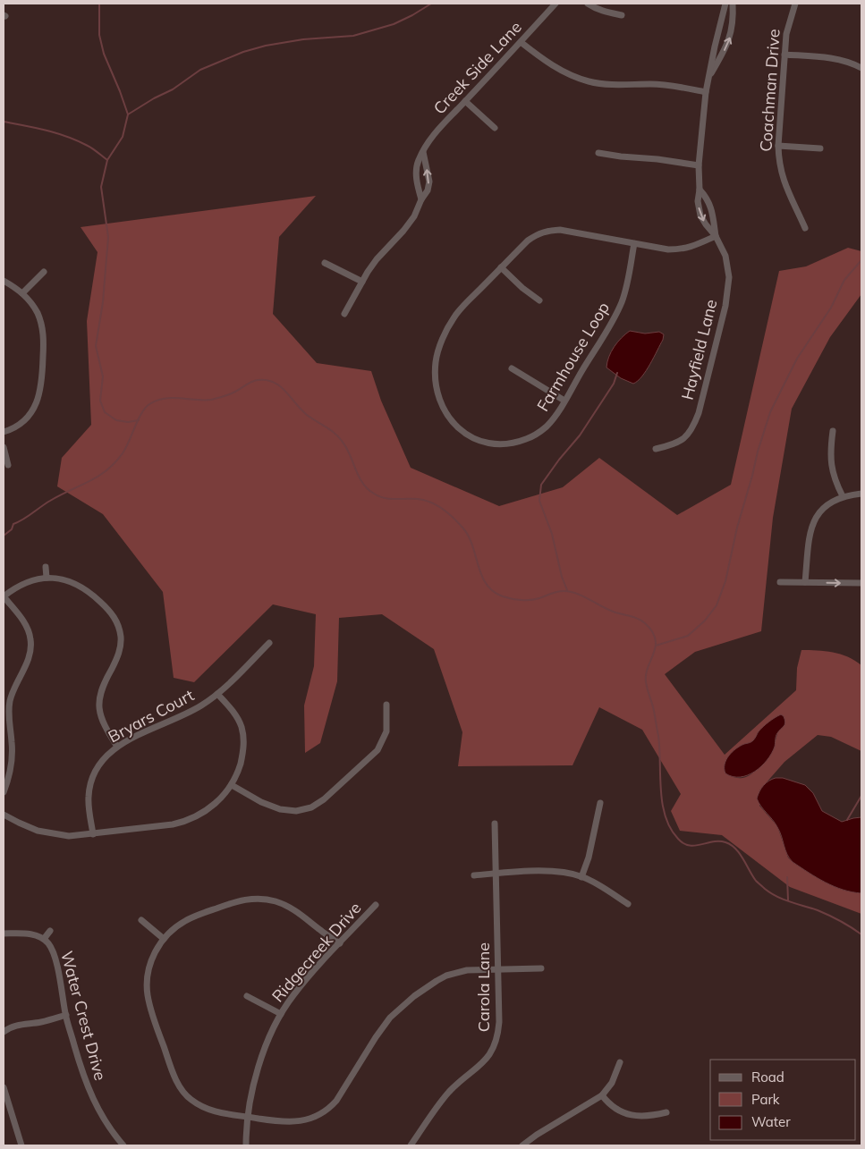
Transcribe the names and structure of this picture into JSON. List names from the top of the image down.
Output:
{
  "streets": {
    "street": [
      "Creek Side Lane",
      "Coachman Drive",
      "Hayfield Lane",
      "Farmhouse Loop",
      "Bryars Court",
      "Ridgecreek Drive",
      "Carola Lane",
      "Water Crest Drive"
    ]
  },
  "crossings": [
    ["Hayfield Lane", "Farmhouse Loop"]
  ],
  "legend": ["Road", "Park", "Water"]
}
